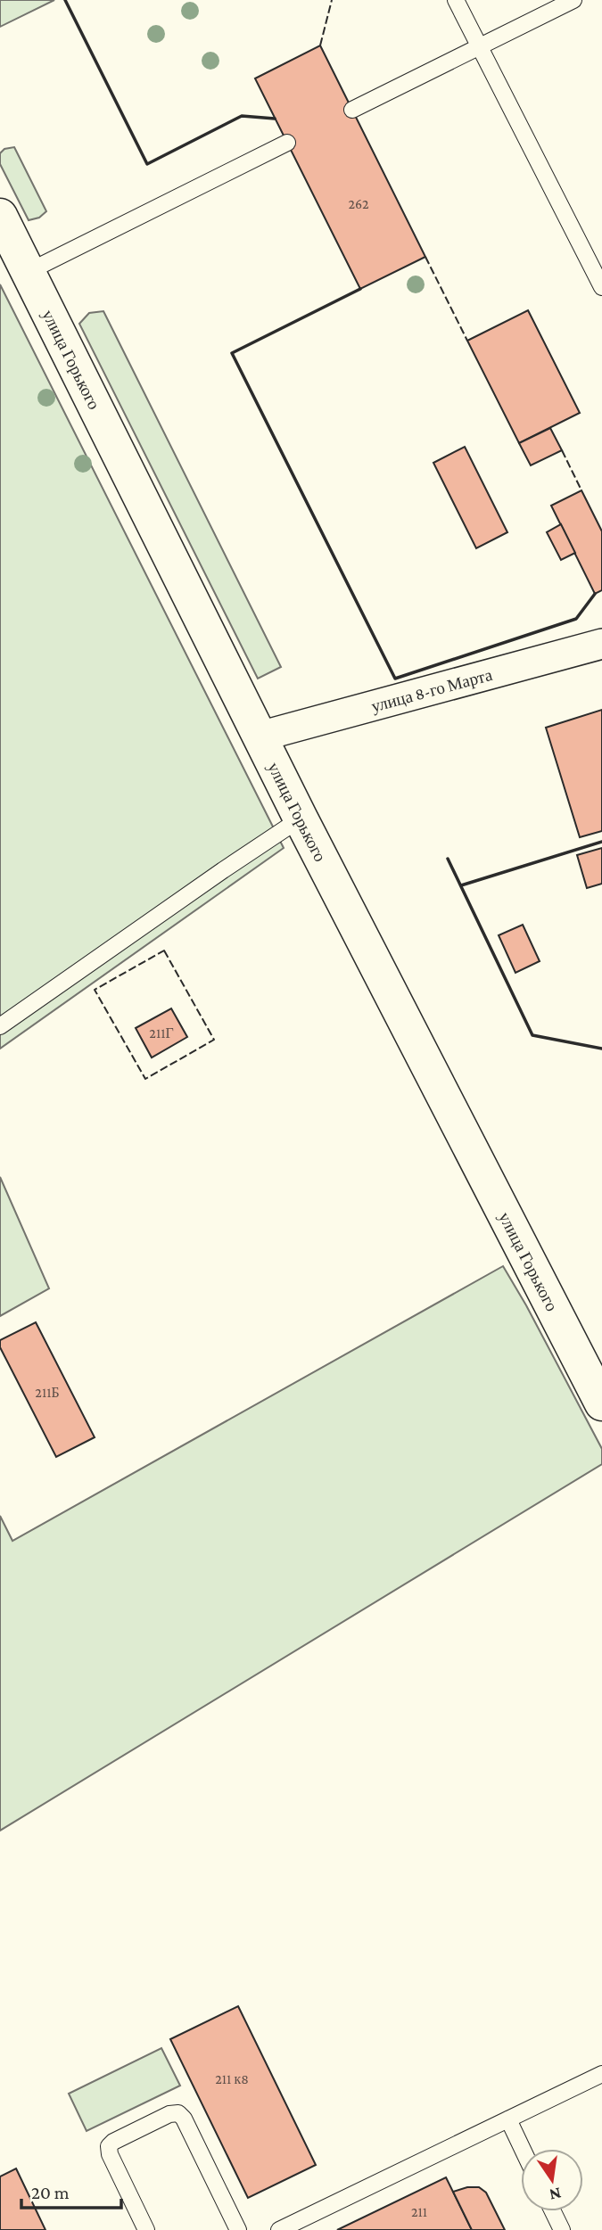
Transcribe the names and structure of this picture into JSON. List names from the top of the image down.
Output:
{
  "streets": {
    "main road": ["улица Горького"],
    "street": ["улица 8-го Марта"]
  },
  "crossings": [
    ["улица Горького", "улица 8-го Марта"]
  ],
  "house_numbers": [
    "262",
    "211Г",
    "211Б",
    "211 к8",
    "211"
  ],
  "scale_bar": "20 m",
  "north": "bottom"
}
